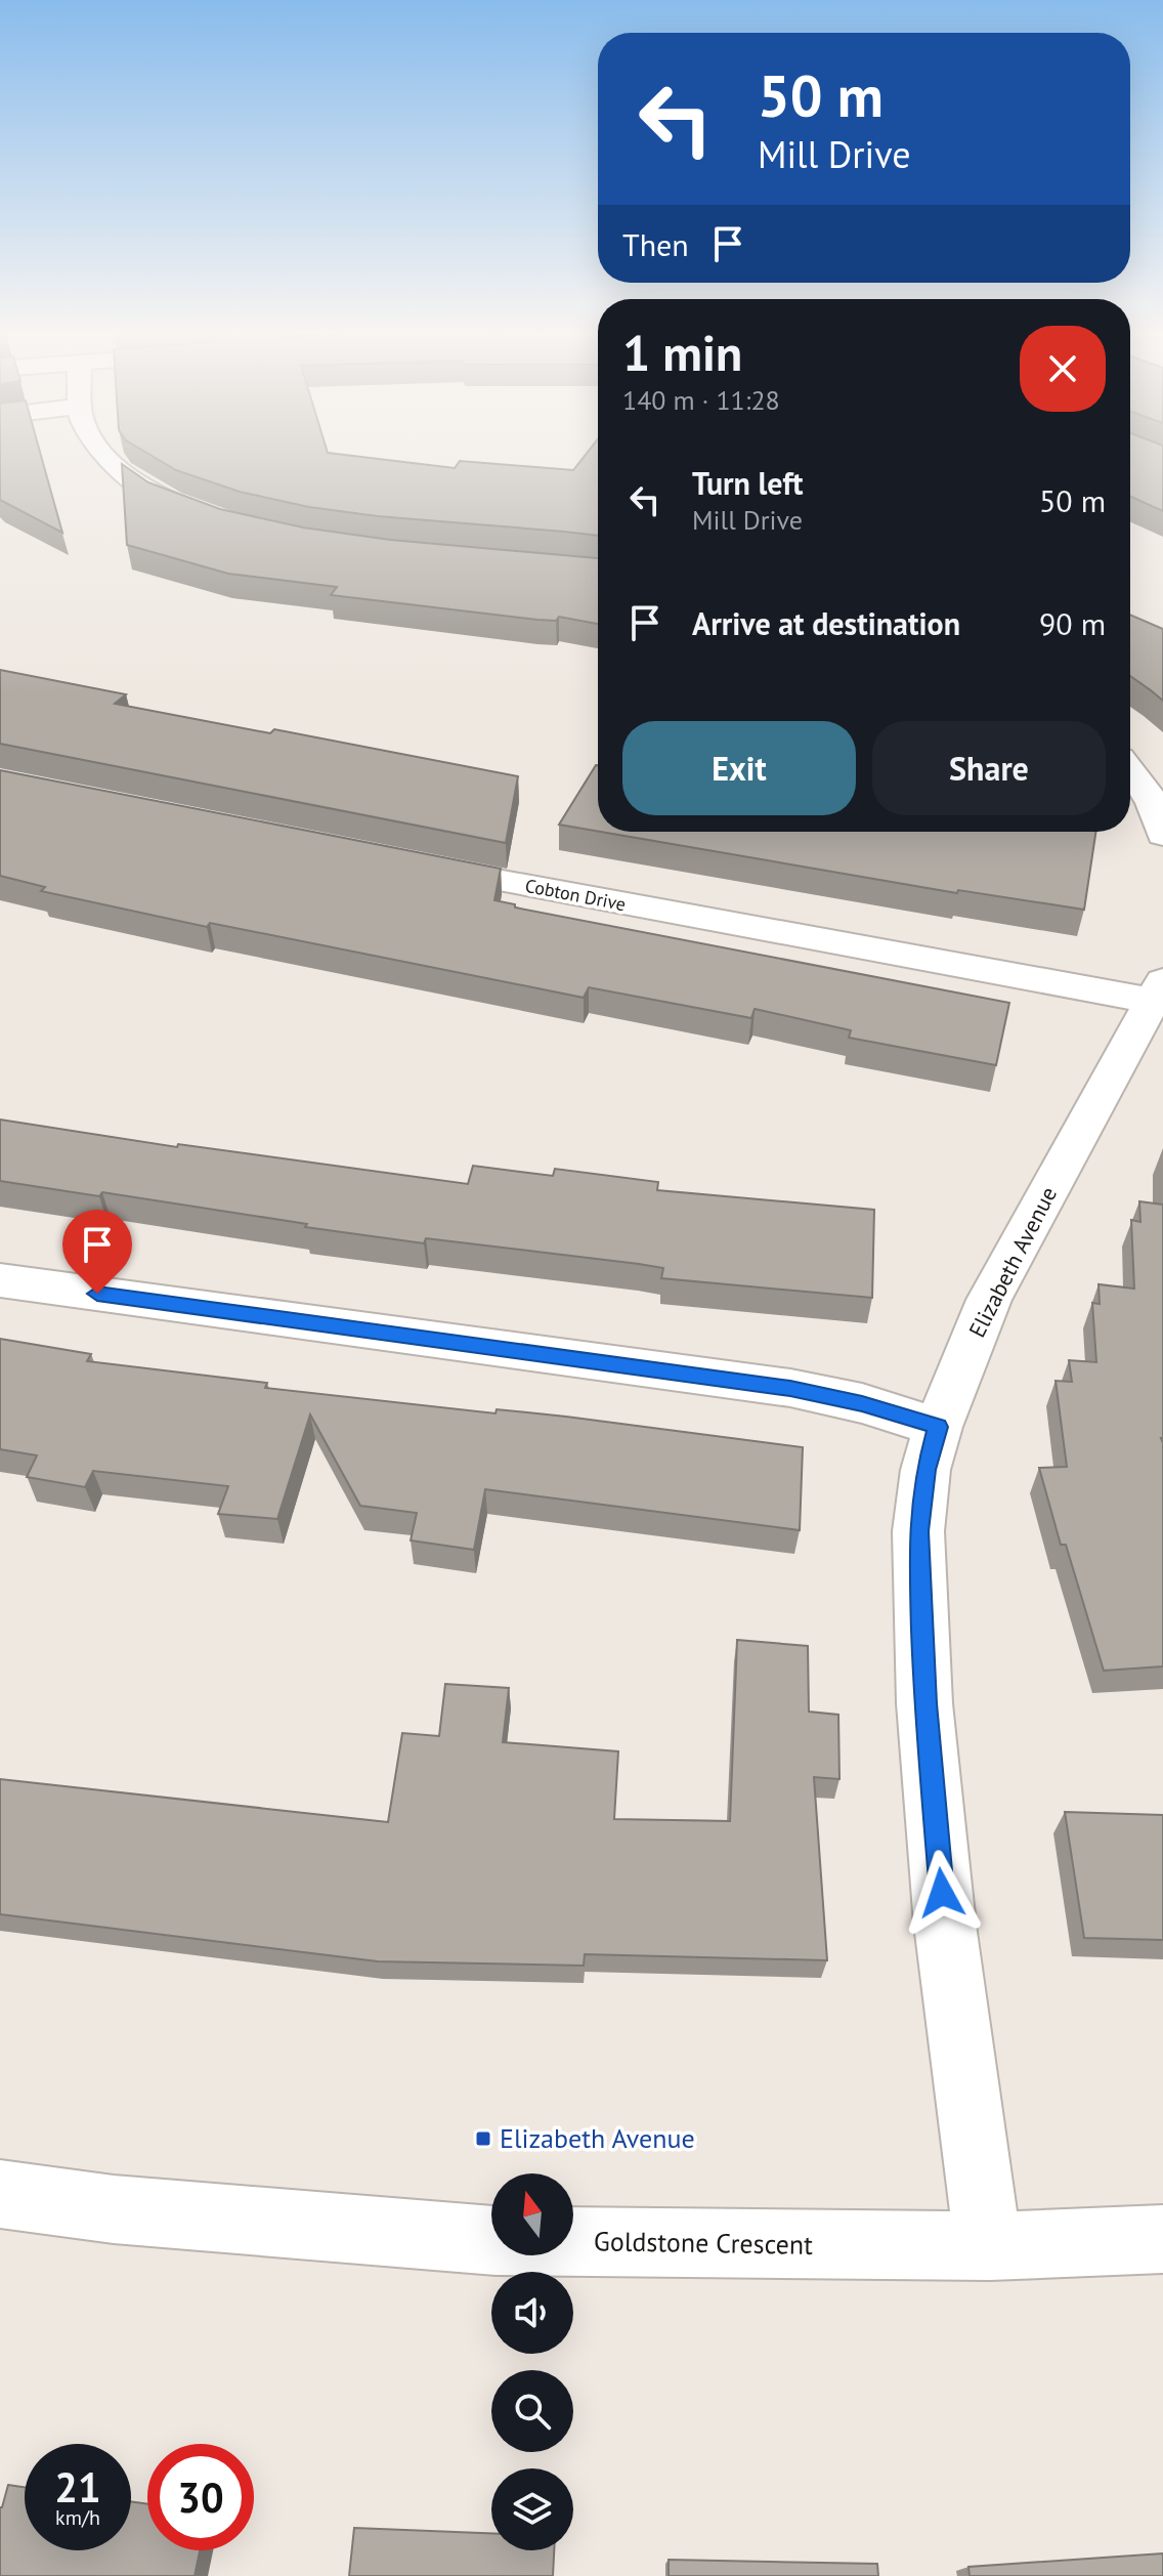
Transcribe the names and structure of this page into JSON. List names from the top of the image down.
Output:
{
  "streets": {
    "street": ["Cobton Drive", "Elizabeth Avenue", "Goldstone Crescent"]
  },
  "crossings": [
    ["Cobton Drive", "Elizabeth Avenue"],
    ["Elizabeth Avenue", "Goldstone Crescent"]
  ],
  "places": {
    "transit": ["Elizabeth Avenue"]
  },
  "north": "top",
  "page": {
    "turn": ["50 m", "Mill Drive"],
    "then": "Then",
    "heading": ["1 min", "140 m · 11:28"],
    "list": [
      {
        "name": "Turn left",
        "note": "Mill Drive",
        "value": "50 m"
      },
      {
        "name": "Arrive at destination",
        "value": "90 m"
      }
    ],
    "buttons": ["Exit", "Share"],
    "speed": "21 km/h",
    "limit": "30"
  }
}
